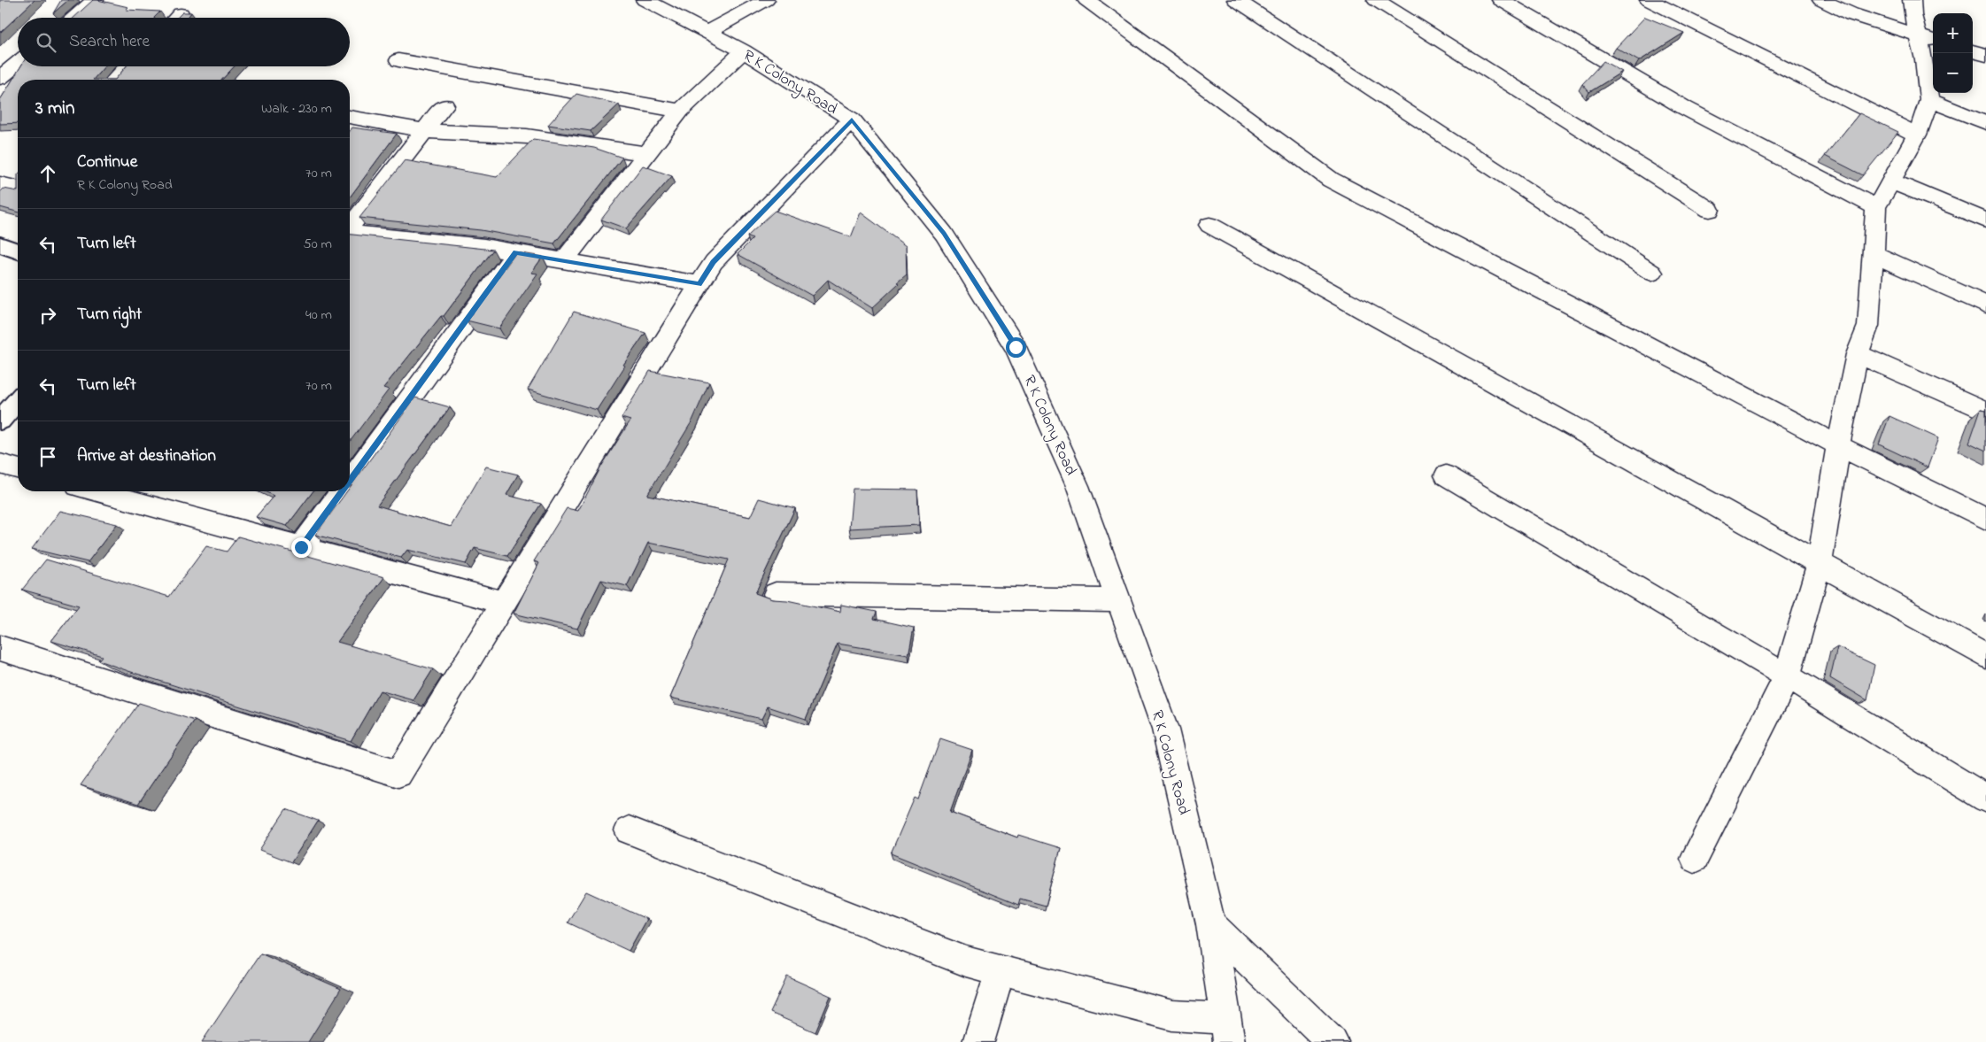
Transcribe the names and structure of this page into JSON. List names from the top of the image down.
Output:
{
  "streets": {
    "street": ["R K Colony Road"]
  },
  "page": {
    "map_buttons": ["+", "−"],
    "search": "Search here",
    "heading": ["3 min", "Walk · 230 m"],
    "list": [
      ["Continue", "R K Colony Road", "70 m"],
      ["Turn left", "50 m"],
      ["Turn right", "40 m"],
      ["Turn left", "70 m"],
      "Arrive at destination"
    ]
  }
}
